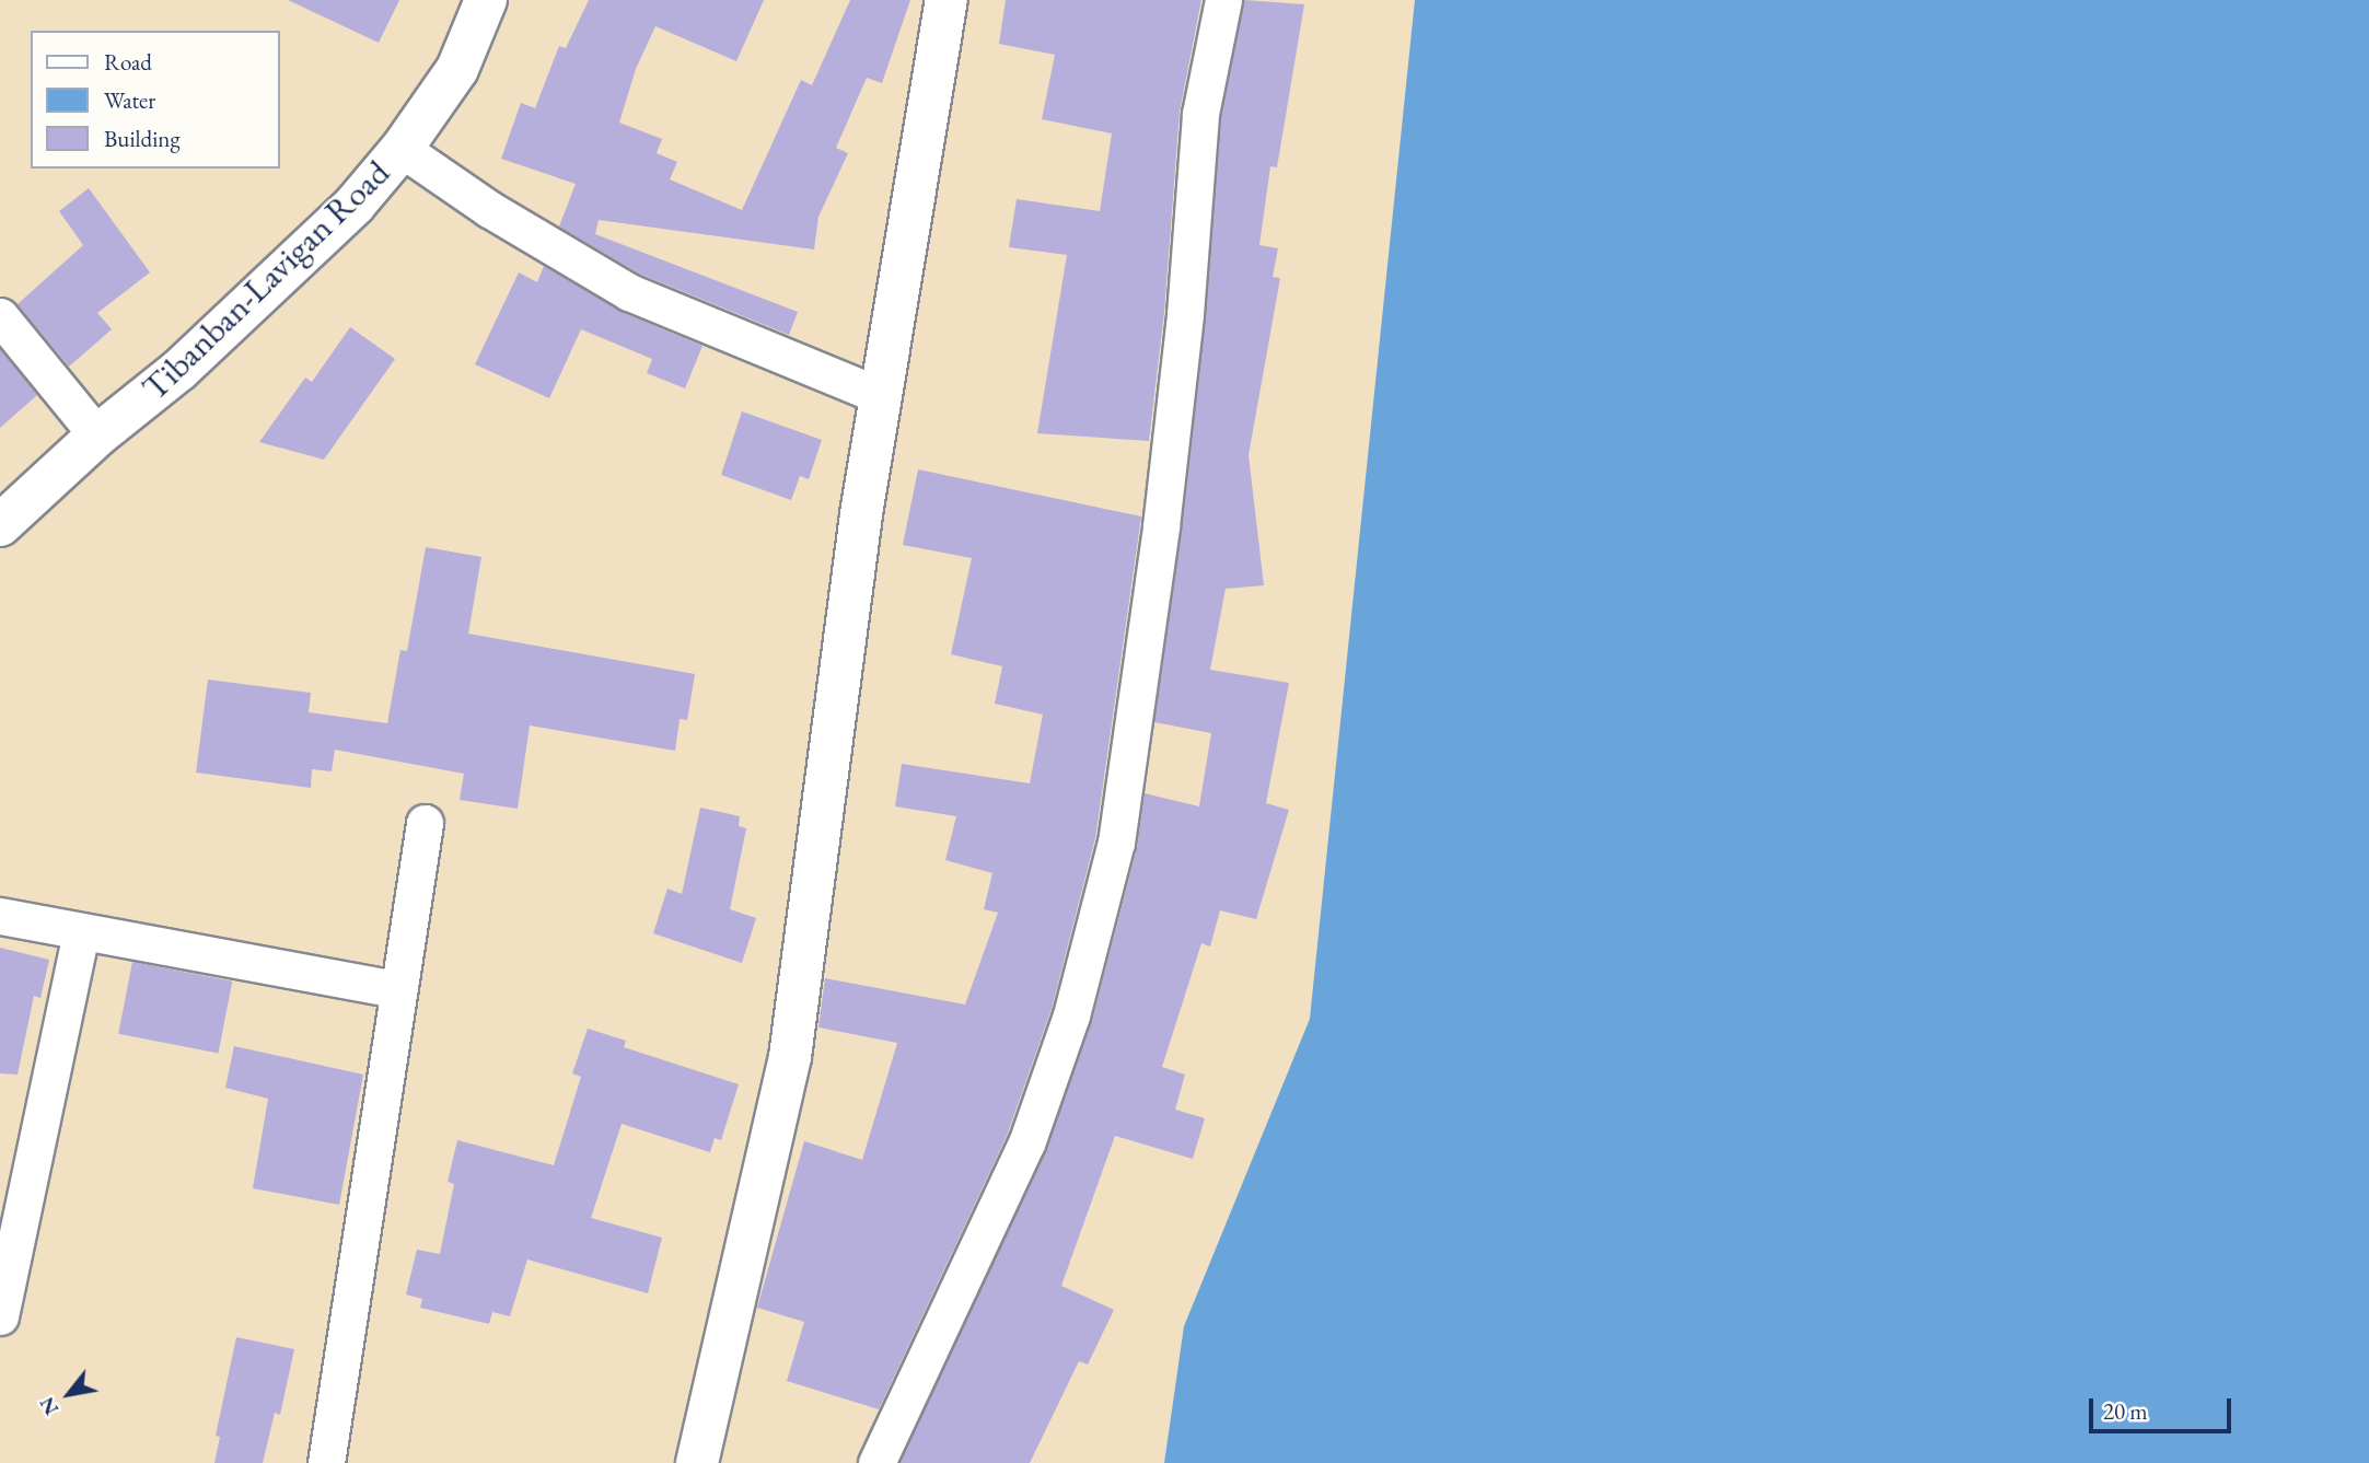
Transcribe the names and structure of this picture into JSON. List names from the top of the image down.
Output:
{
  "streets": {
    "street": ["Tibanban-Lavigan Road"]
  },
  "legend": ["Road", "Water", "Building"],
  "scale_bar": "20 m",
  "north": "bottom left"
}
